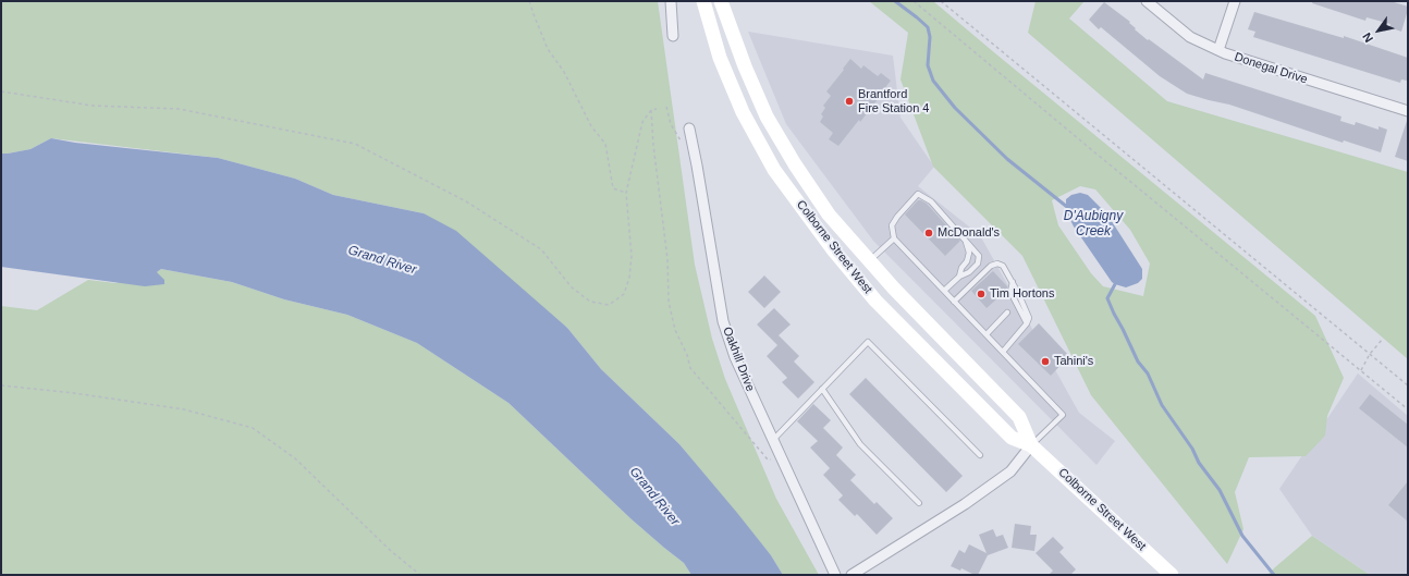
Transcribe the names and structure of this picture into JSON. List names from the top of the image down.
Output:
{
  "streets": {
    "main road": ["Colborne Street West"],
    "street": ["Donegal Drive", "Oakhill Drive"]
  },
  "water": ["D'Aubigny Creek", "Grand River"],
  "places": [
    "Brantford Fire Station 4",
    "McDonald's",
    "Tim Hortons",
    "Tahini's"
  ],
  "north": "bottom left"
}
